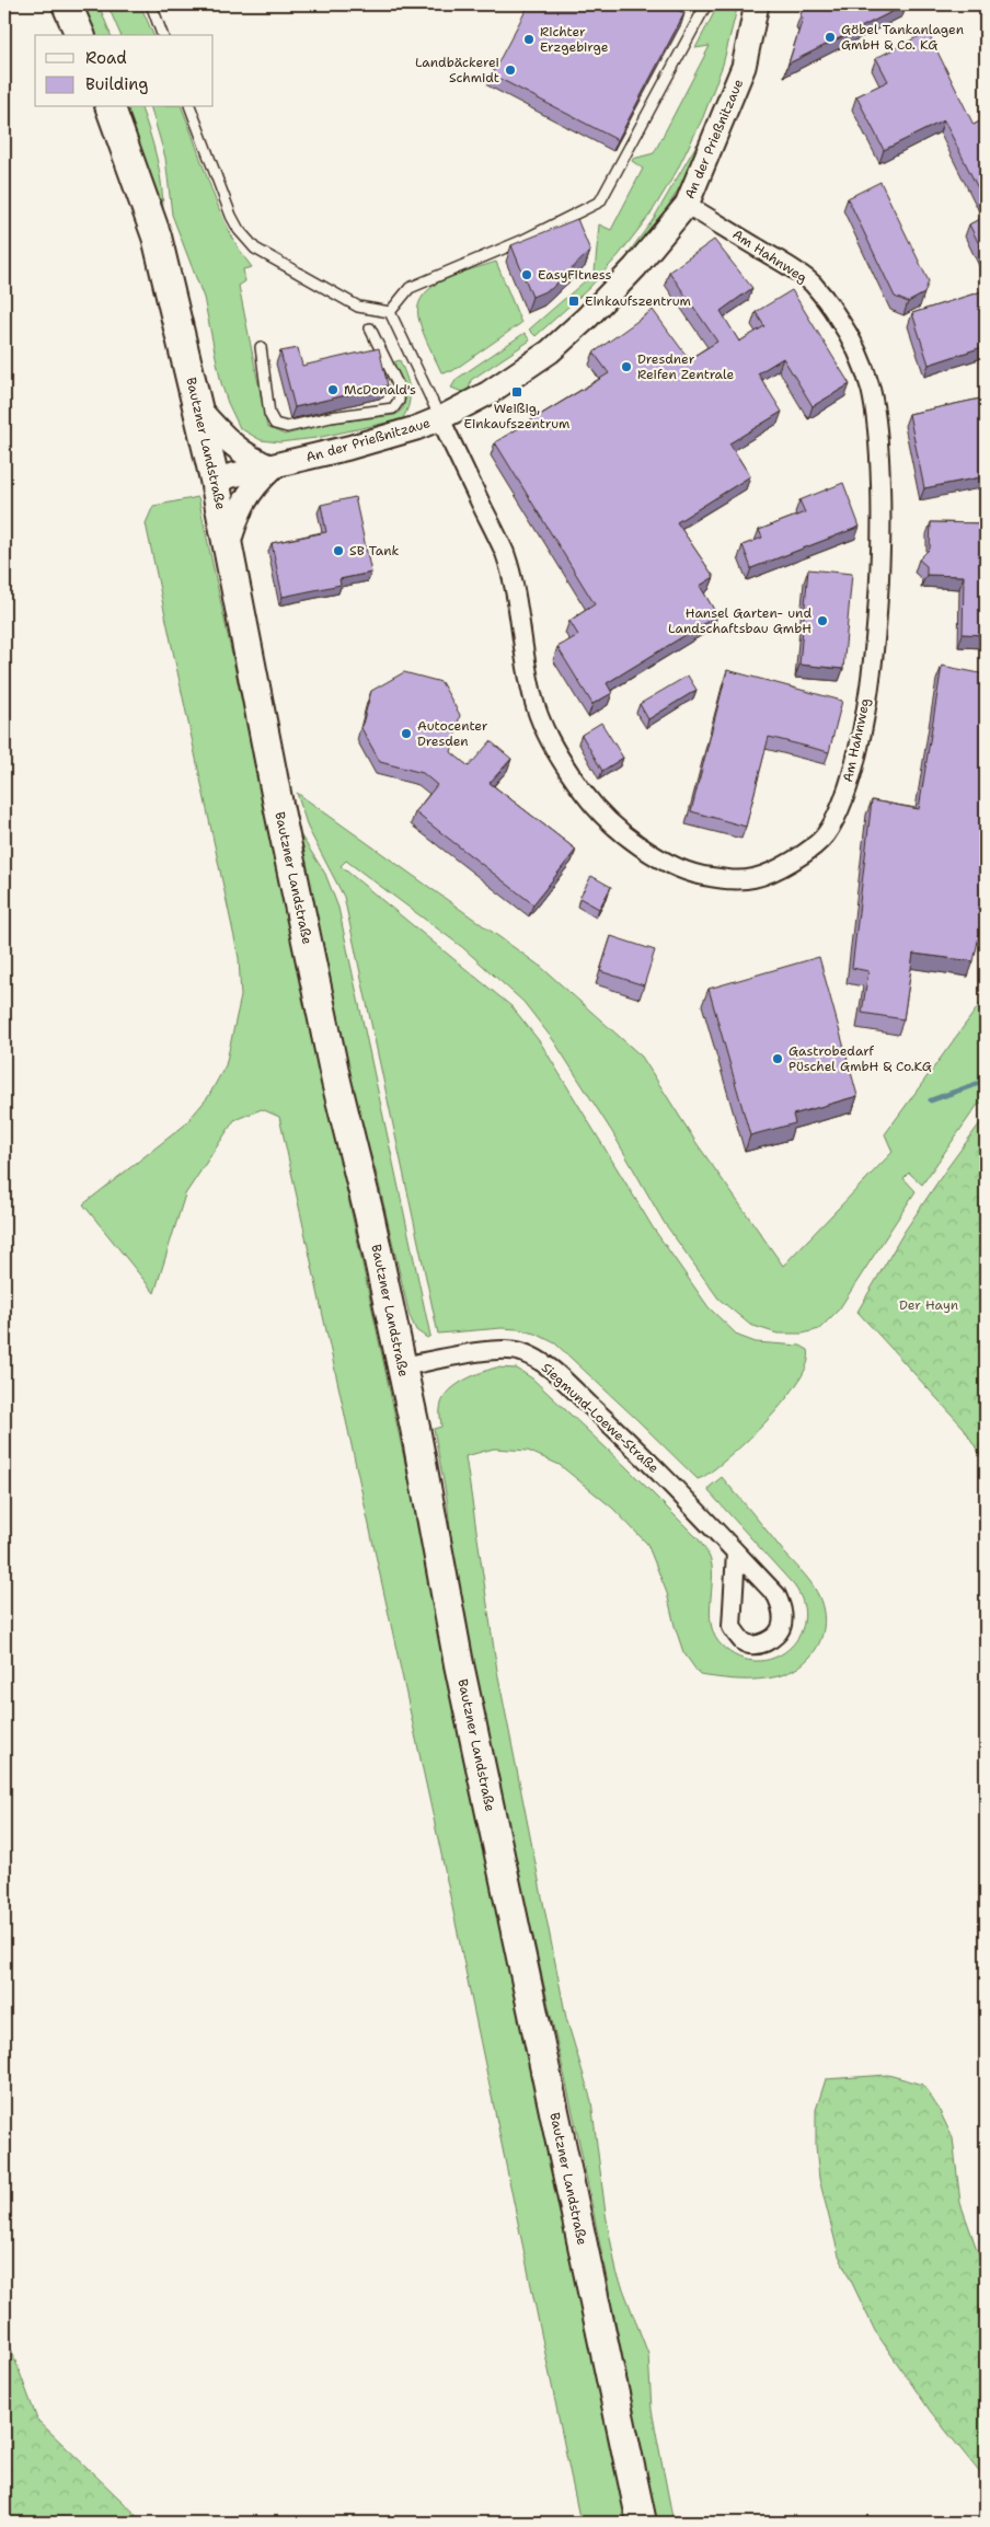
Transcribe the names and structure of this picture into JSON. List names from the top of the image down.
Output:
{
  "streets": {
    "main road": ["Bautzner Landstraße"],
    "street": ["An der Prießnitzaue", "Am Hahnweg", "Siegmund-Loewe-Straße"]
  },
  "crossings": [
    ["An der Prießnitzaue", "Am Hahnweg"],
    ["An der Prießnitzaue", "Bautzner Landstraße"],
    ["Bautzner Landstraße", "Siegmund-Loewe-Straße"]
  ],
  "parks": ["Der Hayn"],
  "places": {
    "other": [
      "Göbel Tankanlagen GmbH & Co. KG",
      "Richter Erzgebirge",
      "Landbäckerei Schmidt",
      "EasyFitness",
      "Dresdner Reifen Zentrale",
      "McDonald's",
      "SB Tank",
      "Hansel Garten- und Landschaftsbau GmbH",
      "Autocenter Dresden",
      "Gastrobedarf Püschel GmbH & Co.KG"
    ],
    "transit": ["Einkaufszentrum", "Weißig, Einkaufszentrum"]
  },
  "legend": ["Road", "Building"]
}
